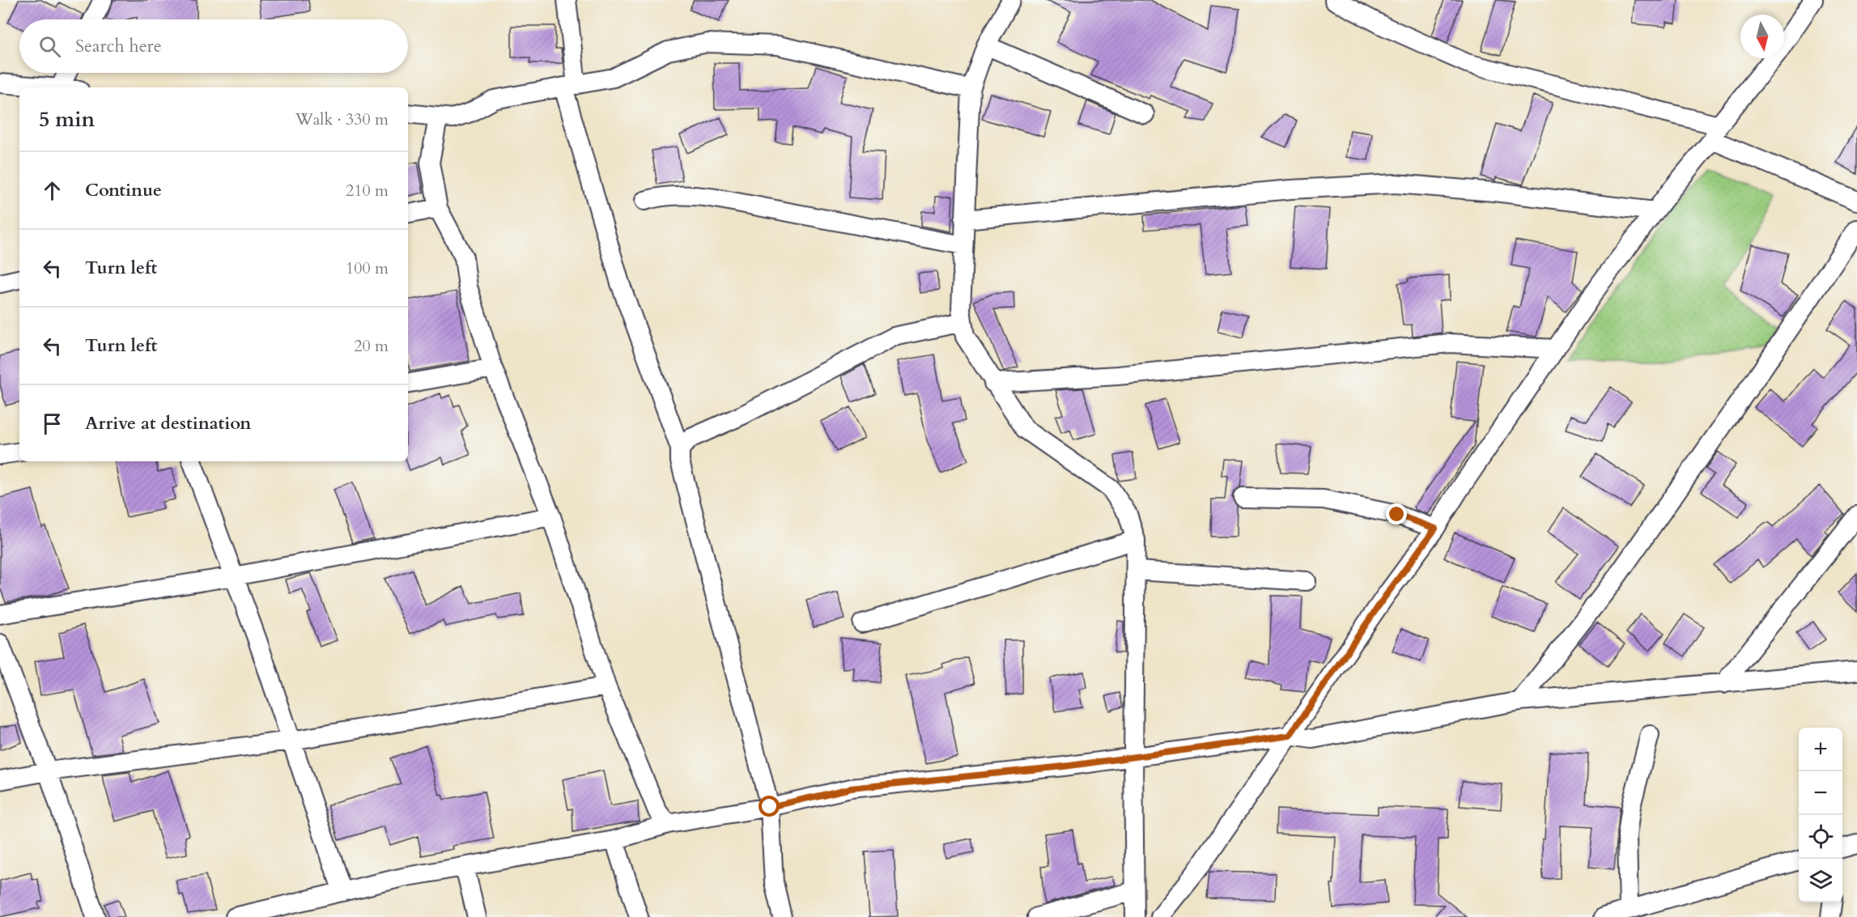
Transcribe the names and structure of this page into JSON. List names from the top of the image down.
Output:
{
  "north": "bottom",
  "page": {
    "search": "Search here",
    "heading": ["5 min", "Walk · 330 m"],
    "list": [
      ["Continue", "210 m"],
      ["Turn left", "100 m"],
      ["Turn left", "20 m"],
      "Arrive at destination"
    ],
    "map_buttons": ["+", "−"]
  }
}
